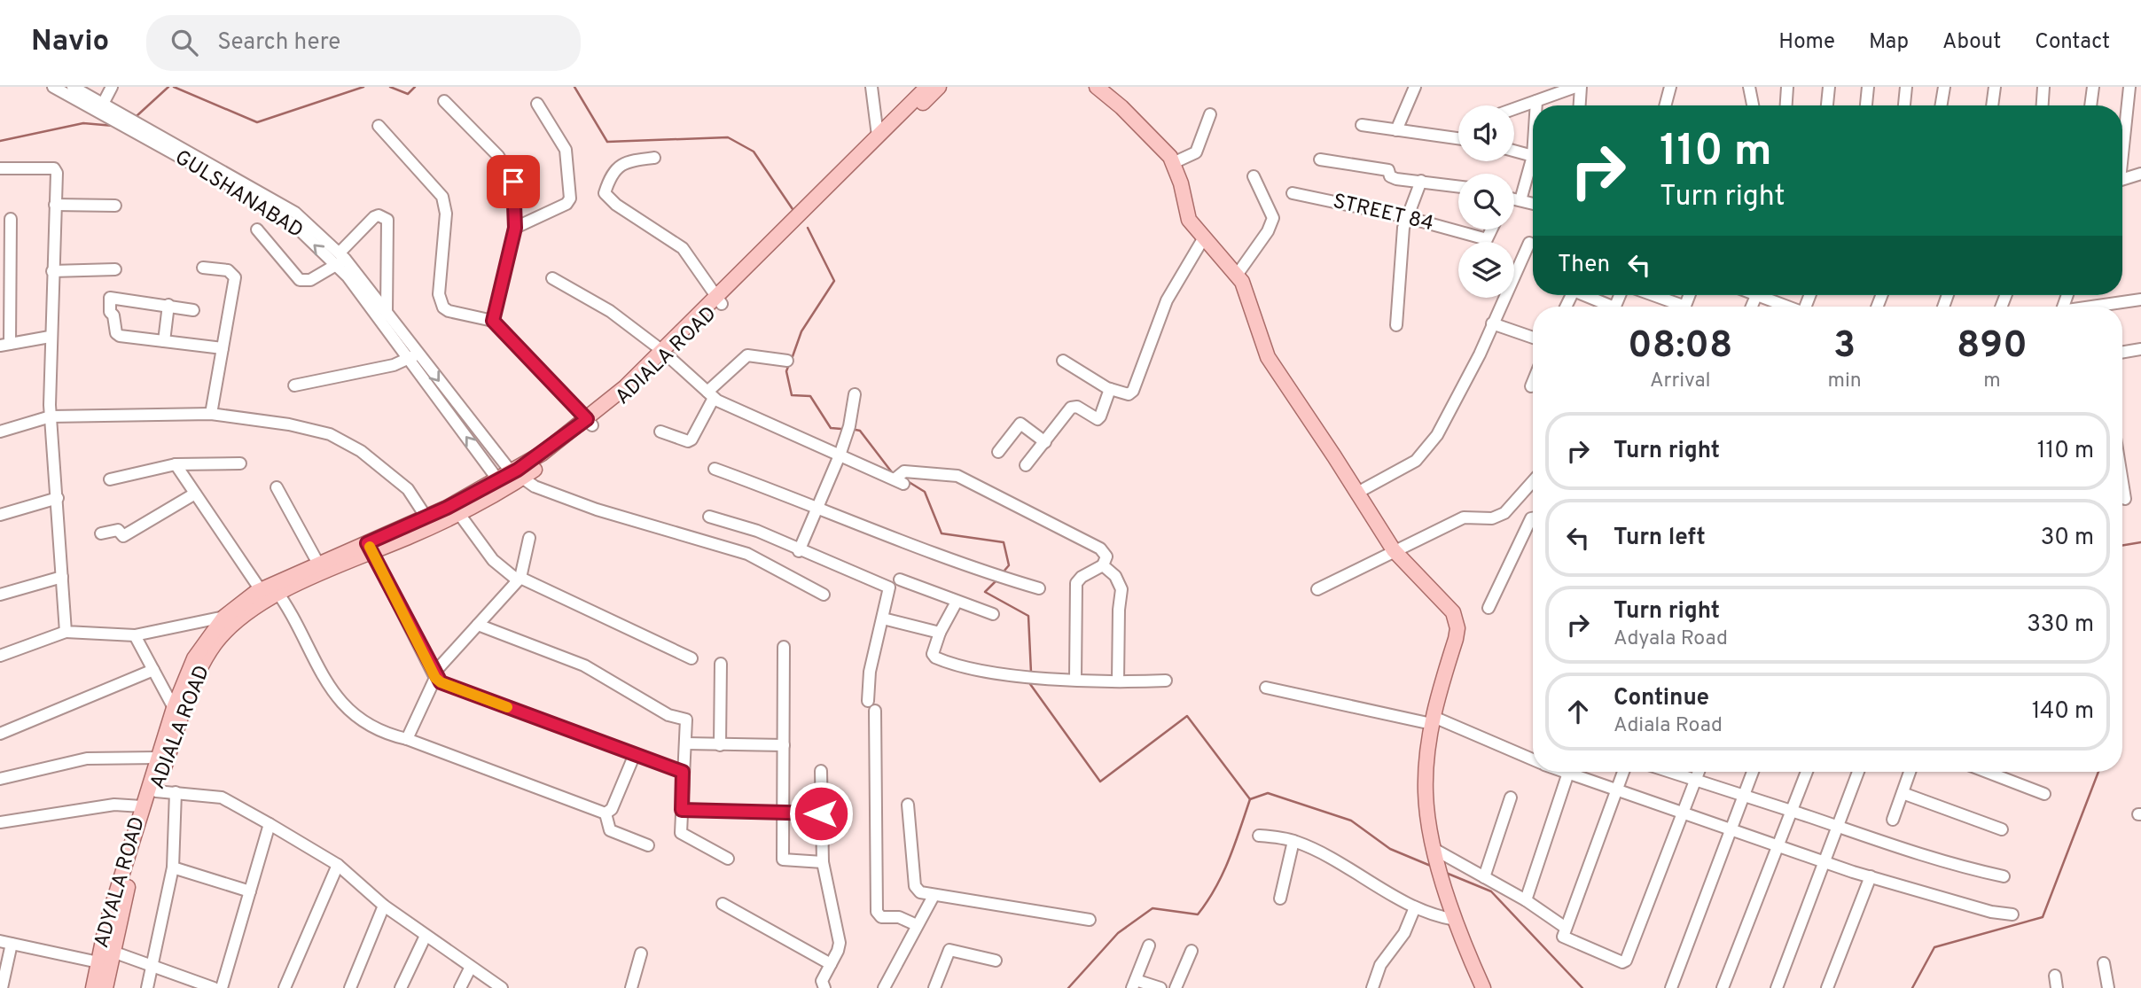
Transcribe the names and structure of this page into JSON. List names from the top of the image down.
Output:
{
  "streets": {
    "main road": ["ADIALA ROAD", "ADYALA ROAD"],
    "street": ["GULSHANABAD", "STREET 84"]
  },
  "crossings": [
    ["GULSHANABAD", "ADIALA ROAD"],
    ["GULSHANABAD", "ADYALA ROAD"],
    ["ADIALA ROAD", "ADYALA ROAD"]
  ],
  "page": {
    "header": "Navio",
    "search": "Search here",
    "nav": [
      "Home",
      "Map",
      "About",
      "Contact"
    ],
    "turn": ["110 m", "Turn right"],
    "then": "Then",
    "eta": [
      "08:08",
      "Arrival",
      "3",
      "min",
      "890",
      "m"
    ],
    "list": [
      {
        "name": "Turn right",
        "value": "110 m"
      },
      {
        "name": "Turn left",
        "value": "30 m"
      },
      {
        "name": "Turn right",
        "note": "Adyala Road",
        "value": "330 m"
      },
      {
        "name": "Continue",
        "note": "Adiala Road",
        "value": "140 m"
      }
    ]
  }
}
